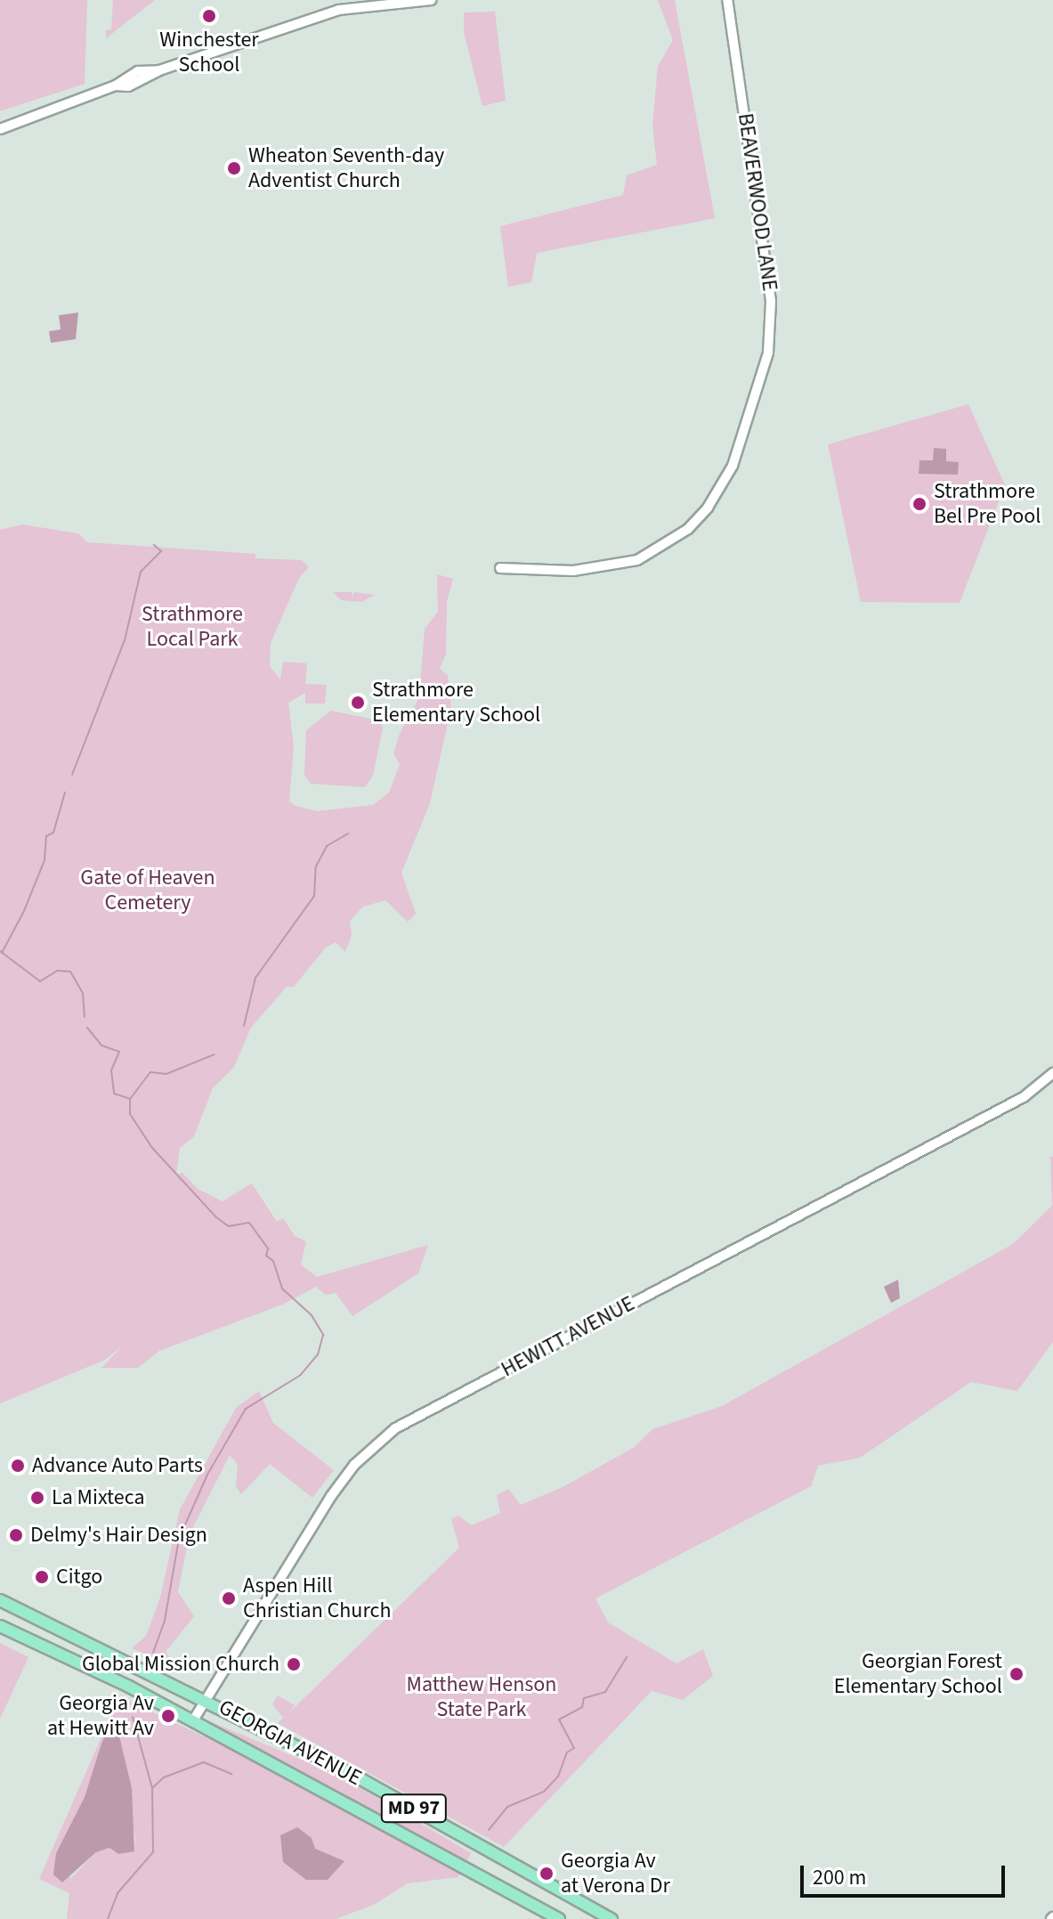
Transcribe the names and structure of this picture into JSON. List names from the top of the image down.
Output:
{
  "streets": {
    "main road": ["GEORGIA AVENUE", "MD 97"],
    "street": ["BEAVERWOOD LANE", "HEWITT AVENUE"]
  },
  "crossings": [
    ["HEWITT AVENUE", "GEORGIA AVENUE"]
  ],
  "parks": ["Strathmore Local Park", "Gate of Heaven Cemetery", "Matthew Henson State Park"],
  "places": [
    "Winchester School",
    "Wheaton Seventh-day Adventist Church",
    "Strathmore Bel Pre Pool",
    "Strathmore Elementary School",
    "Advance Auto Parts",
    "La Mixteca",
    "Delmy's Hair Design",
    "Citgo",
    "Aspen Hill Christian Church",
    "Global Mission Church",
    "Georgian Forest Elementary School",
    "Georgia Av at Hewitt Av",
    "Georgia Av at Verona Dr"
  ],
  "scale_bar": "200 m"
}
